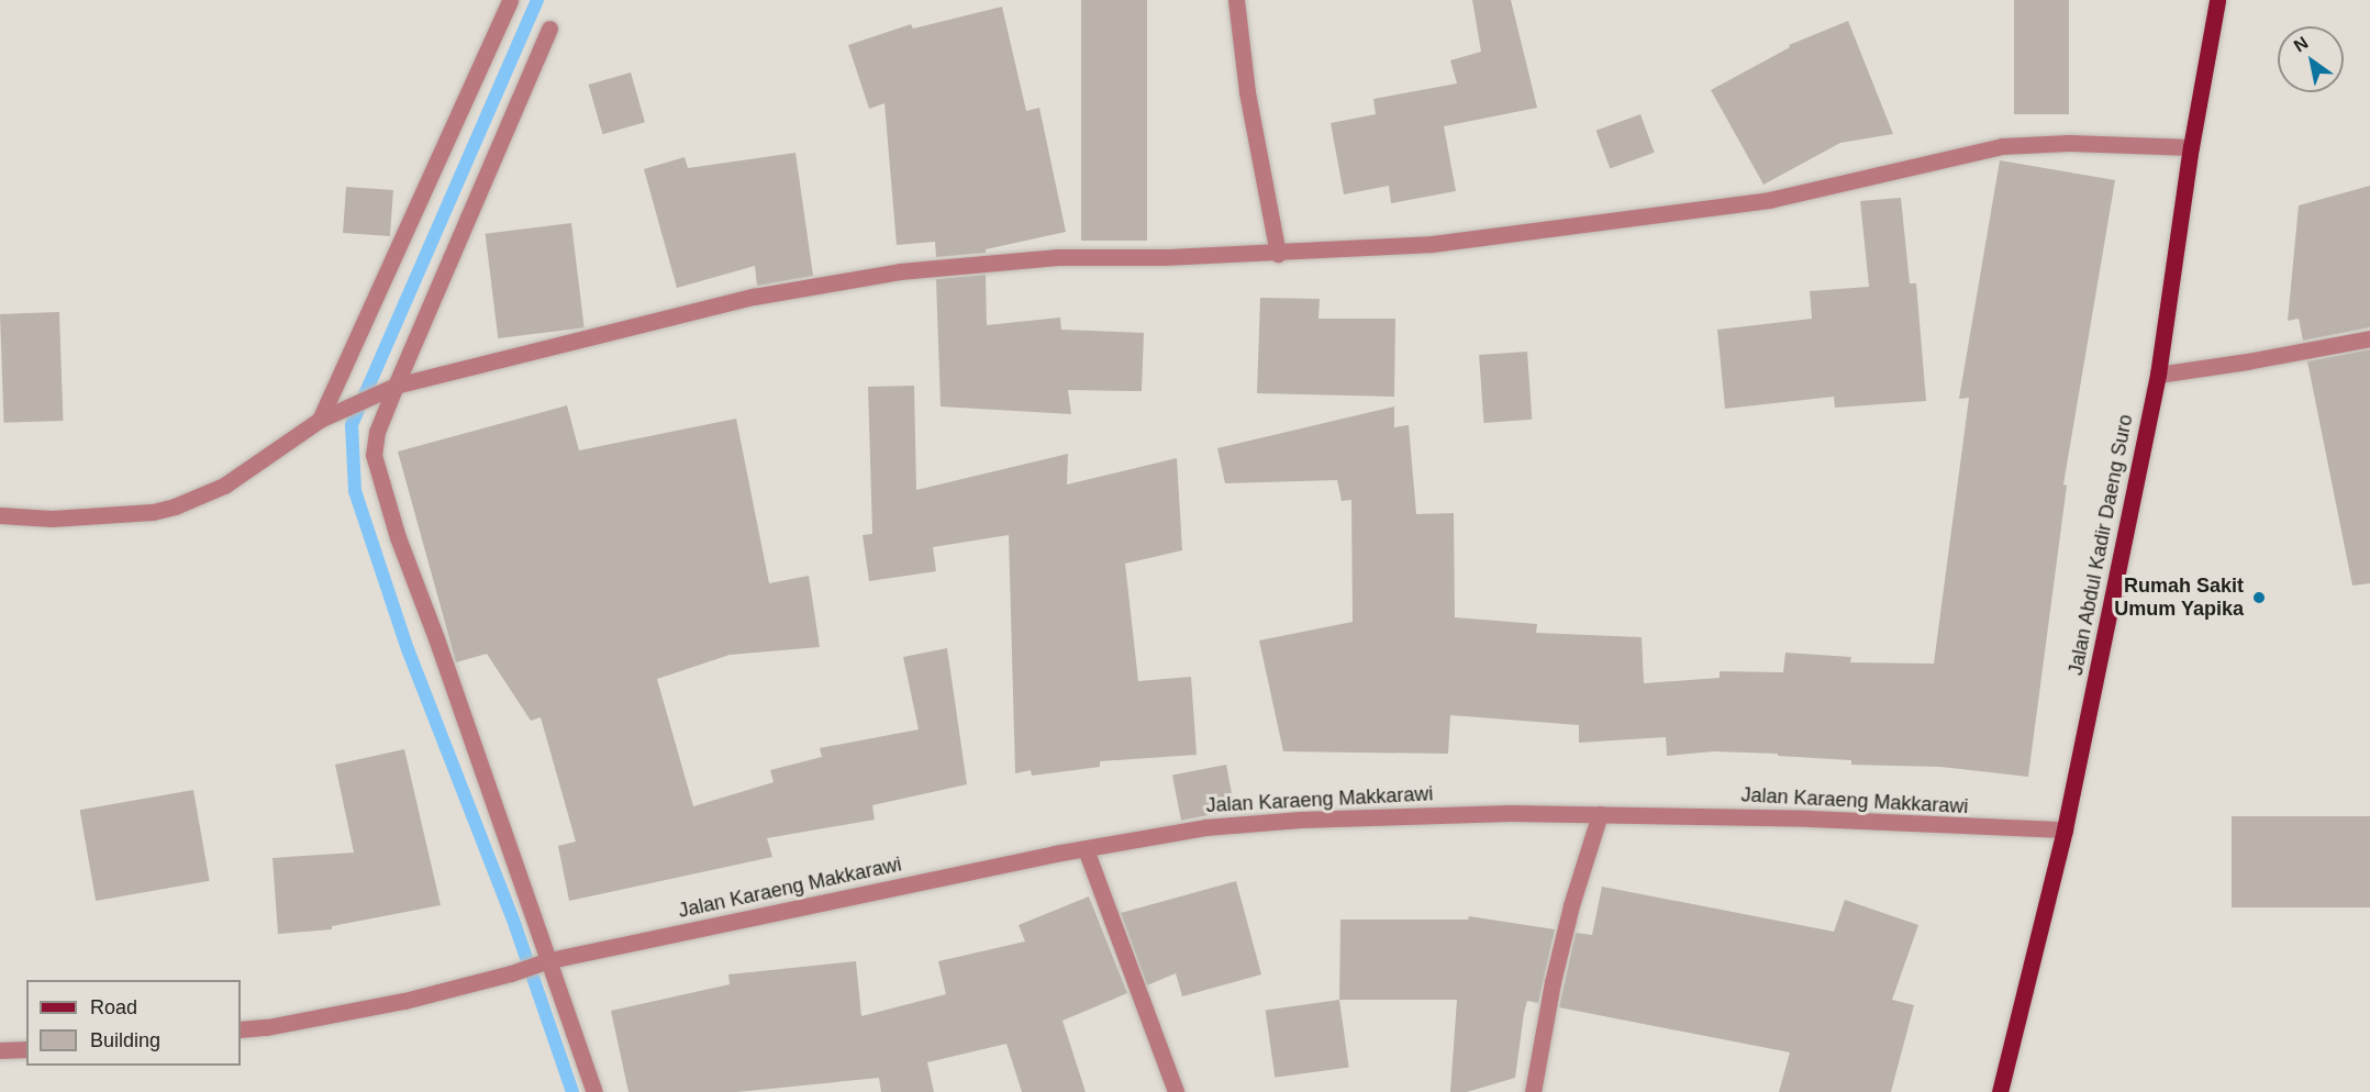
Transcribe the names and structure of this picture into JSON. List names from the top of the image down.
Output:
{
  "streets": {
    "main road": ["Jalan Abdul Kadir Daeng Suro"],
    "street": ["Jalan Karaeng Makkarawi"]
  },
  "crossings": [
    ["Jalan Abdul Kadir Daeng Suro", "Jalan Karaeng Makkarawi"]
  ],
  "places": ["Rumah Sakit Umum Yapika"],
  "legend": ["Road", "Building"],
  "north": "top left"
}
